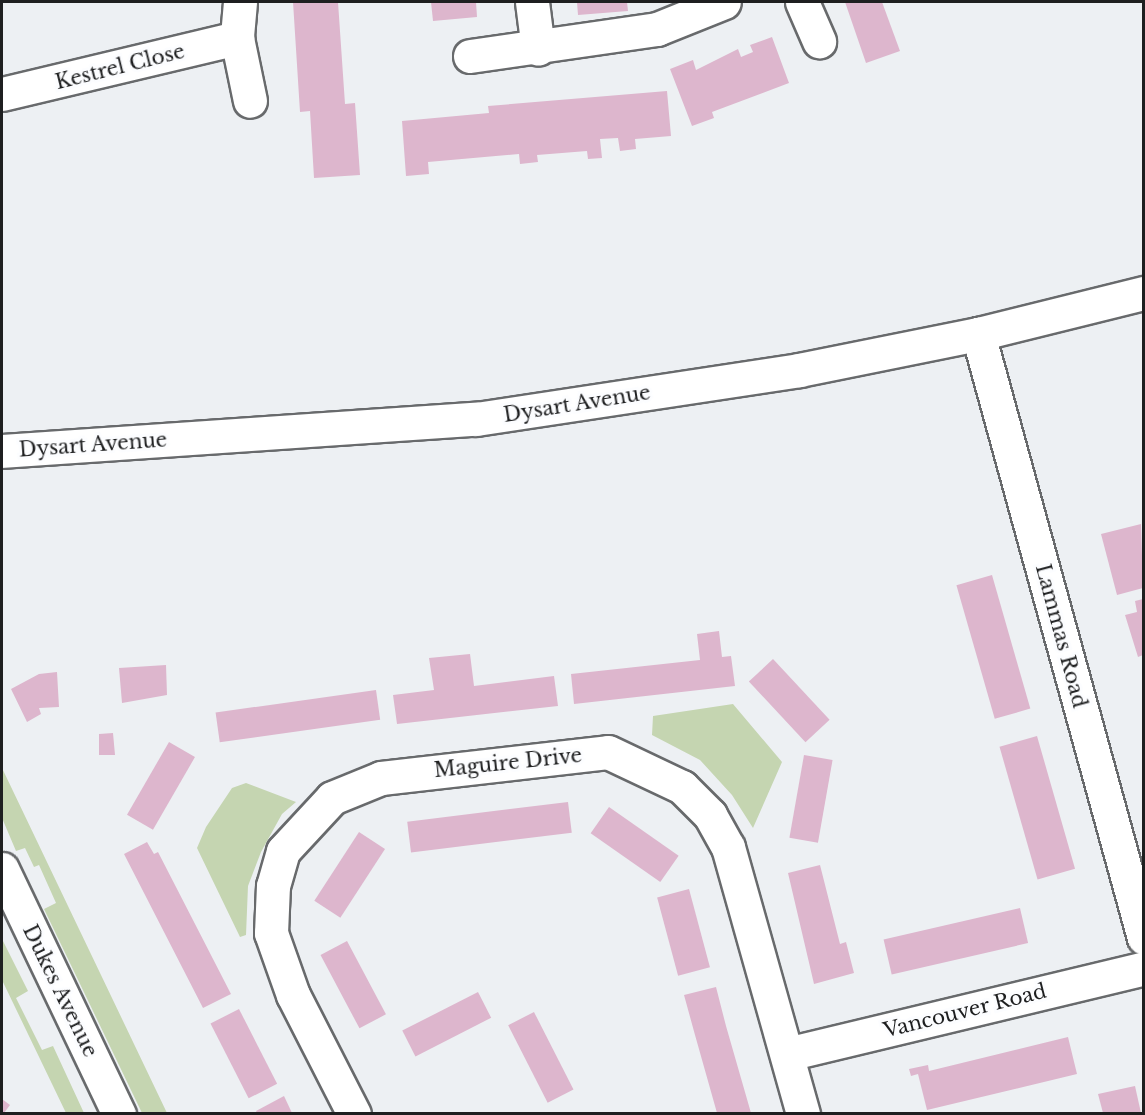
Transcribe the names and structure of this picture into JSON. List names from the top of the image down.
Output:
{
  "streets": {
    "street": [
      "Kestrel Close",
      "Dysart Avenue",
      "Lammas Road",
      "Maguire Drive",
      "Dukes Avenue",
      "Vancouver Road"
    ]
  },
  "crossings": [
    ["Dysart Avenue", "Lammas Road"],
    ["Maguire Drive", "Vancouver Road"]
  ]
}
